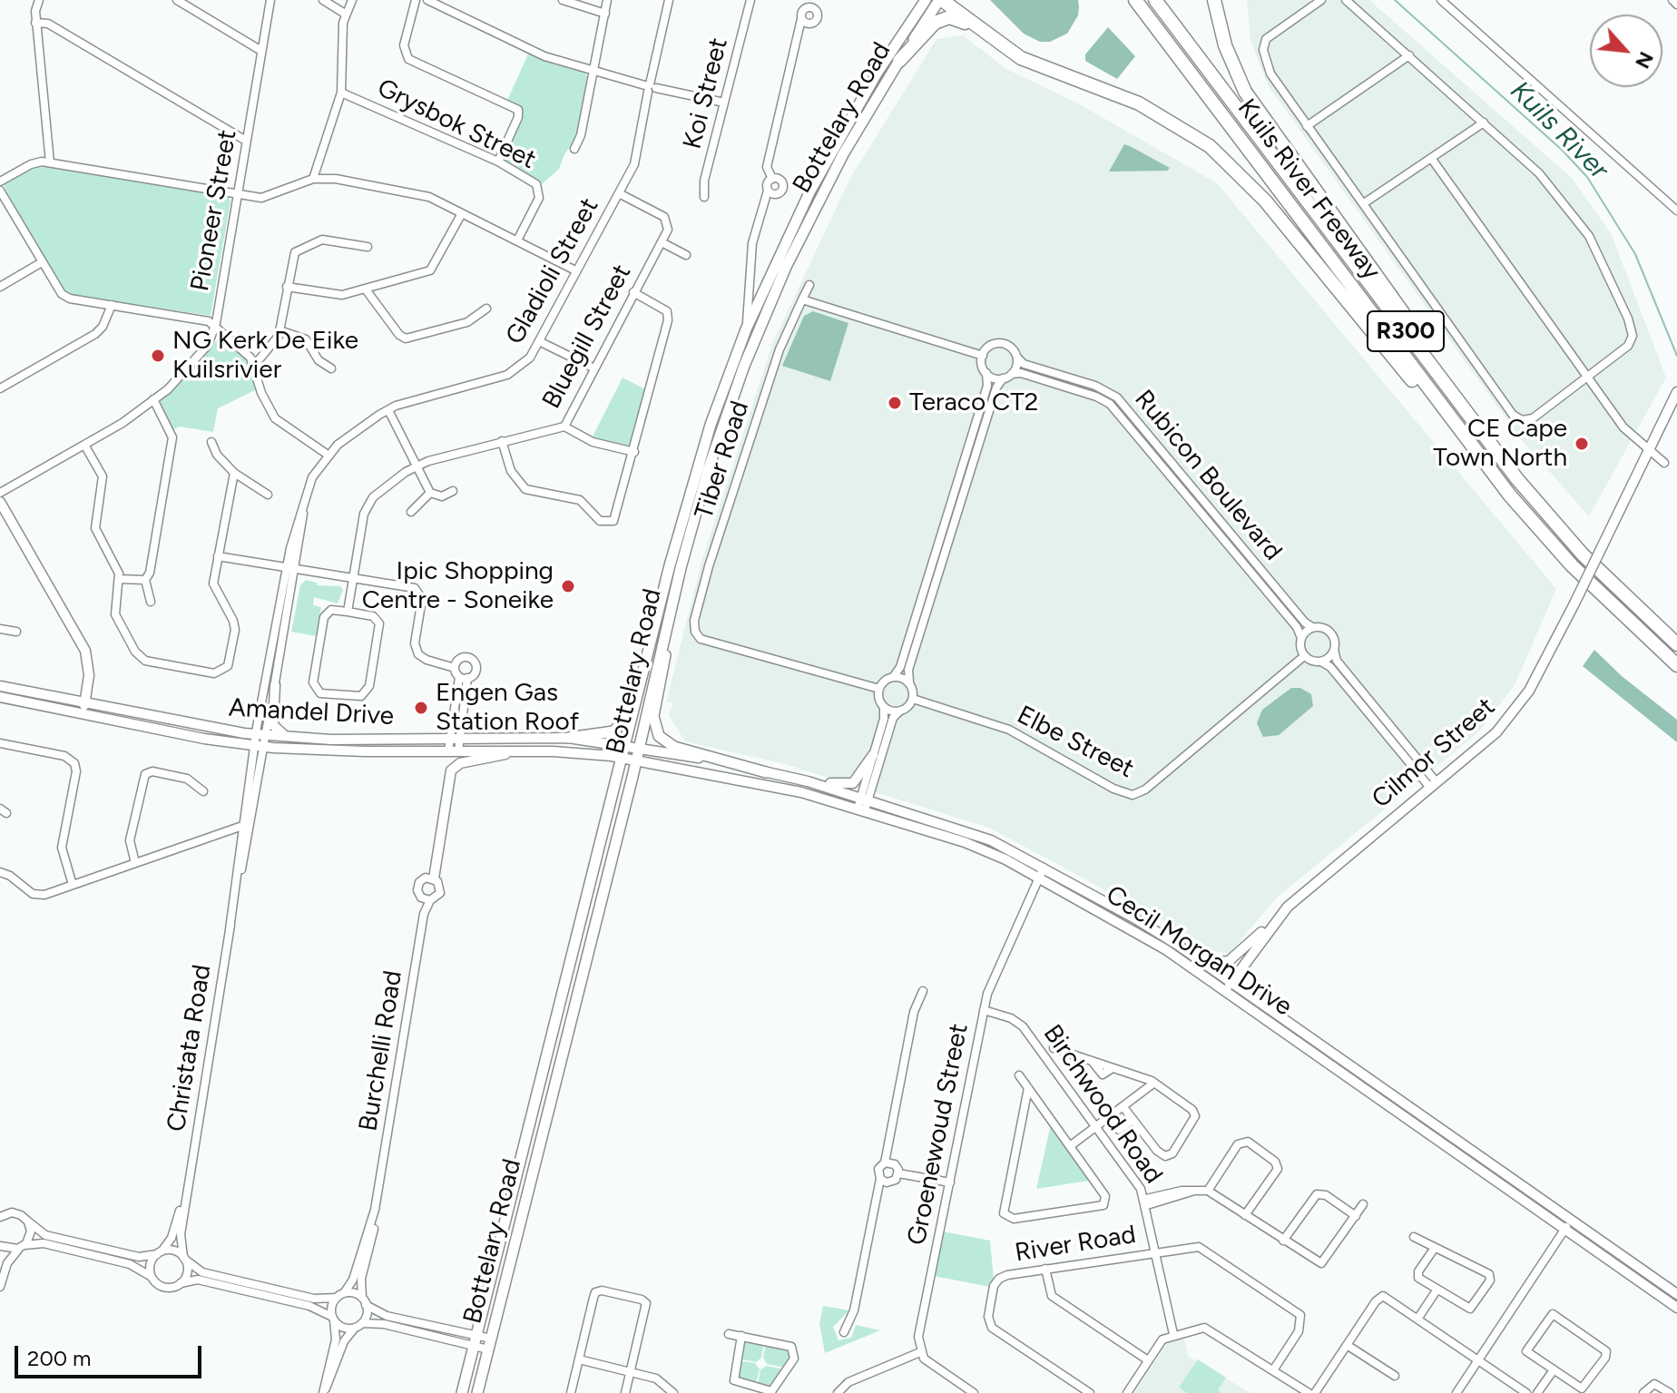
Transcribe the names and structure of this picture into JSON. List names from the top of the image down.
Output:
{
  "streets": {
    "highway": ["Kuils River Freeway", "R300"],
    "main road": ["Bottelary Road"],
    "street": [
      "Koi Street",
      "Grysbok Street",
      "Pioneer Street",
      "Gladioli Street",
      "Bluegill Street",
      "Tiber Road",
      "Rubicon Boulevard",
      "Amandel Drive",
      "Elbe Street",
      "Cilmor Street",
      "Cecil Morgan Drive",
      "Christata Road",
      "Burchelli Road",
      "Birchwood Road",
      "Groenewoud Street",
      "River Road"
    ]
  },
  "crossings": [
    ["Bottelary Road", "Amandel Drive"],
    ["Bottelary Road", "Cecil Morgan Drive"],
    ["Gladioli Street", "Amandel Drive"],
    ["Gladioli Street", "Christata Road"],
    ["Tiber Road", "Elbe Street"],
    ["Rubicon Boulevard", "Elbe Street"],
    ["Amandel Drive", "Cecil Morgan Drive"],
    ["Amandel Drive", "Christata Road"],
    ["Cilmor Street", "Cecil Morgan Drive"],
    ["Cecil Morgan Drive", "Groenewoud Street"],
    ["Birchwood Road", "Groenewoud Street"],
    ["Birchwood Road", "River Road"]
  ],
  "water": ["Kuils River"],
  "places": [
    "NG Kerk De Eike Kuilsrivier",
    "Teraco CT2",
    "CE Cape Town North",
    "Ipic Shopping Centre - Soneike",
    "Engen Gas Station Roof"
  ],
  "scale_bar": "200 m",
  "north": "bottom right"
}
